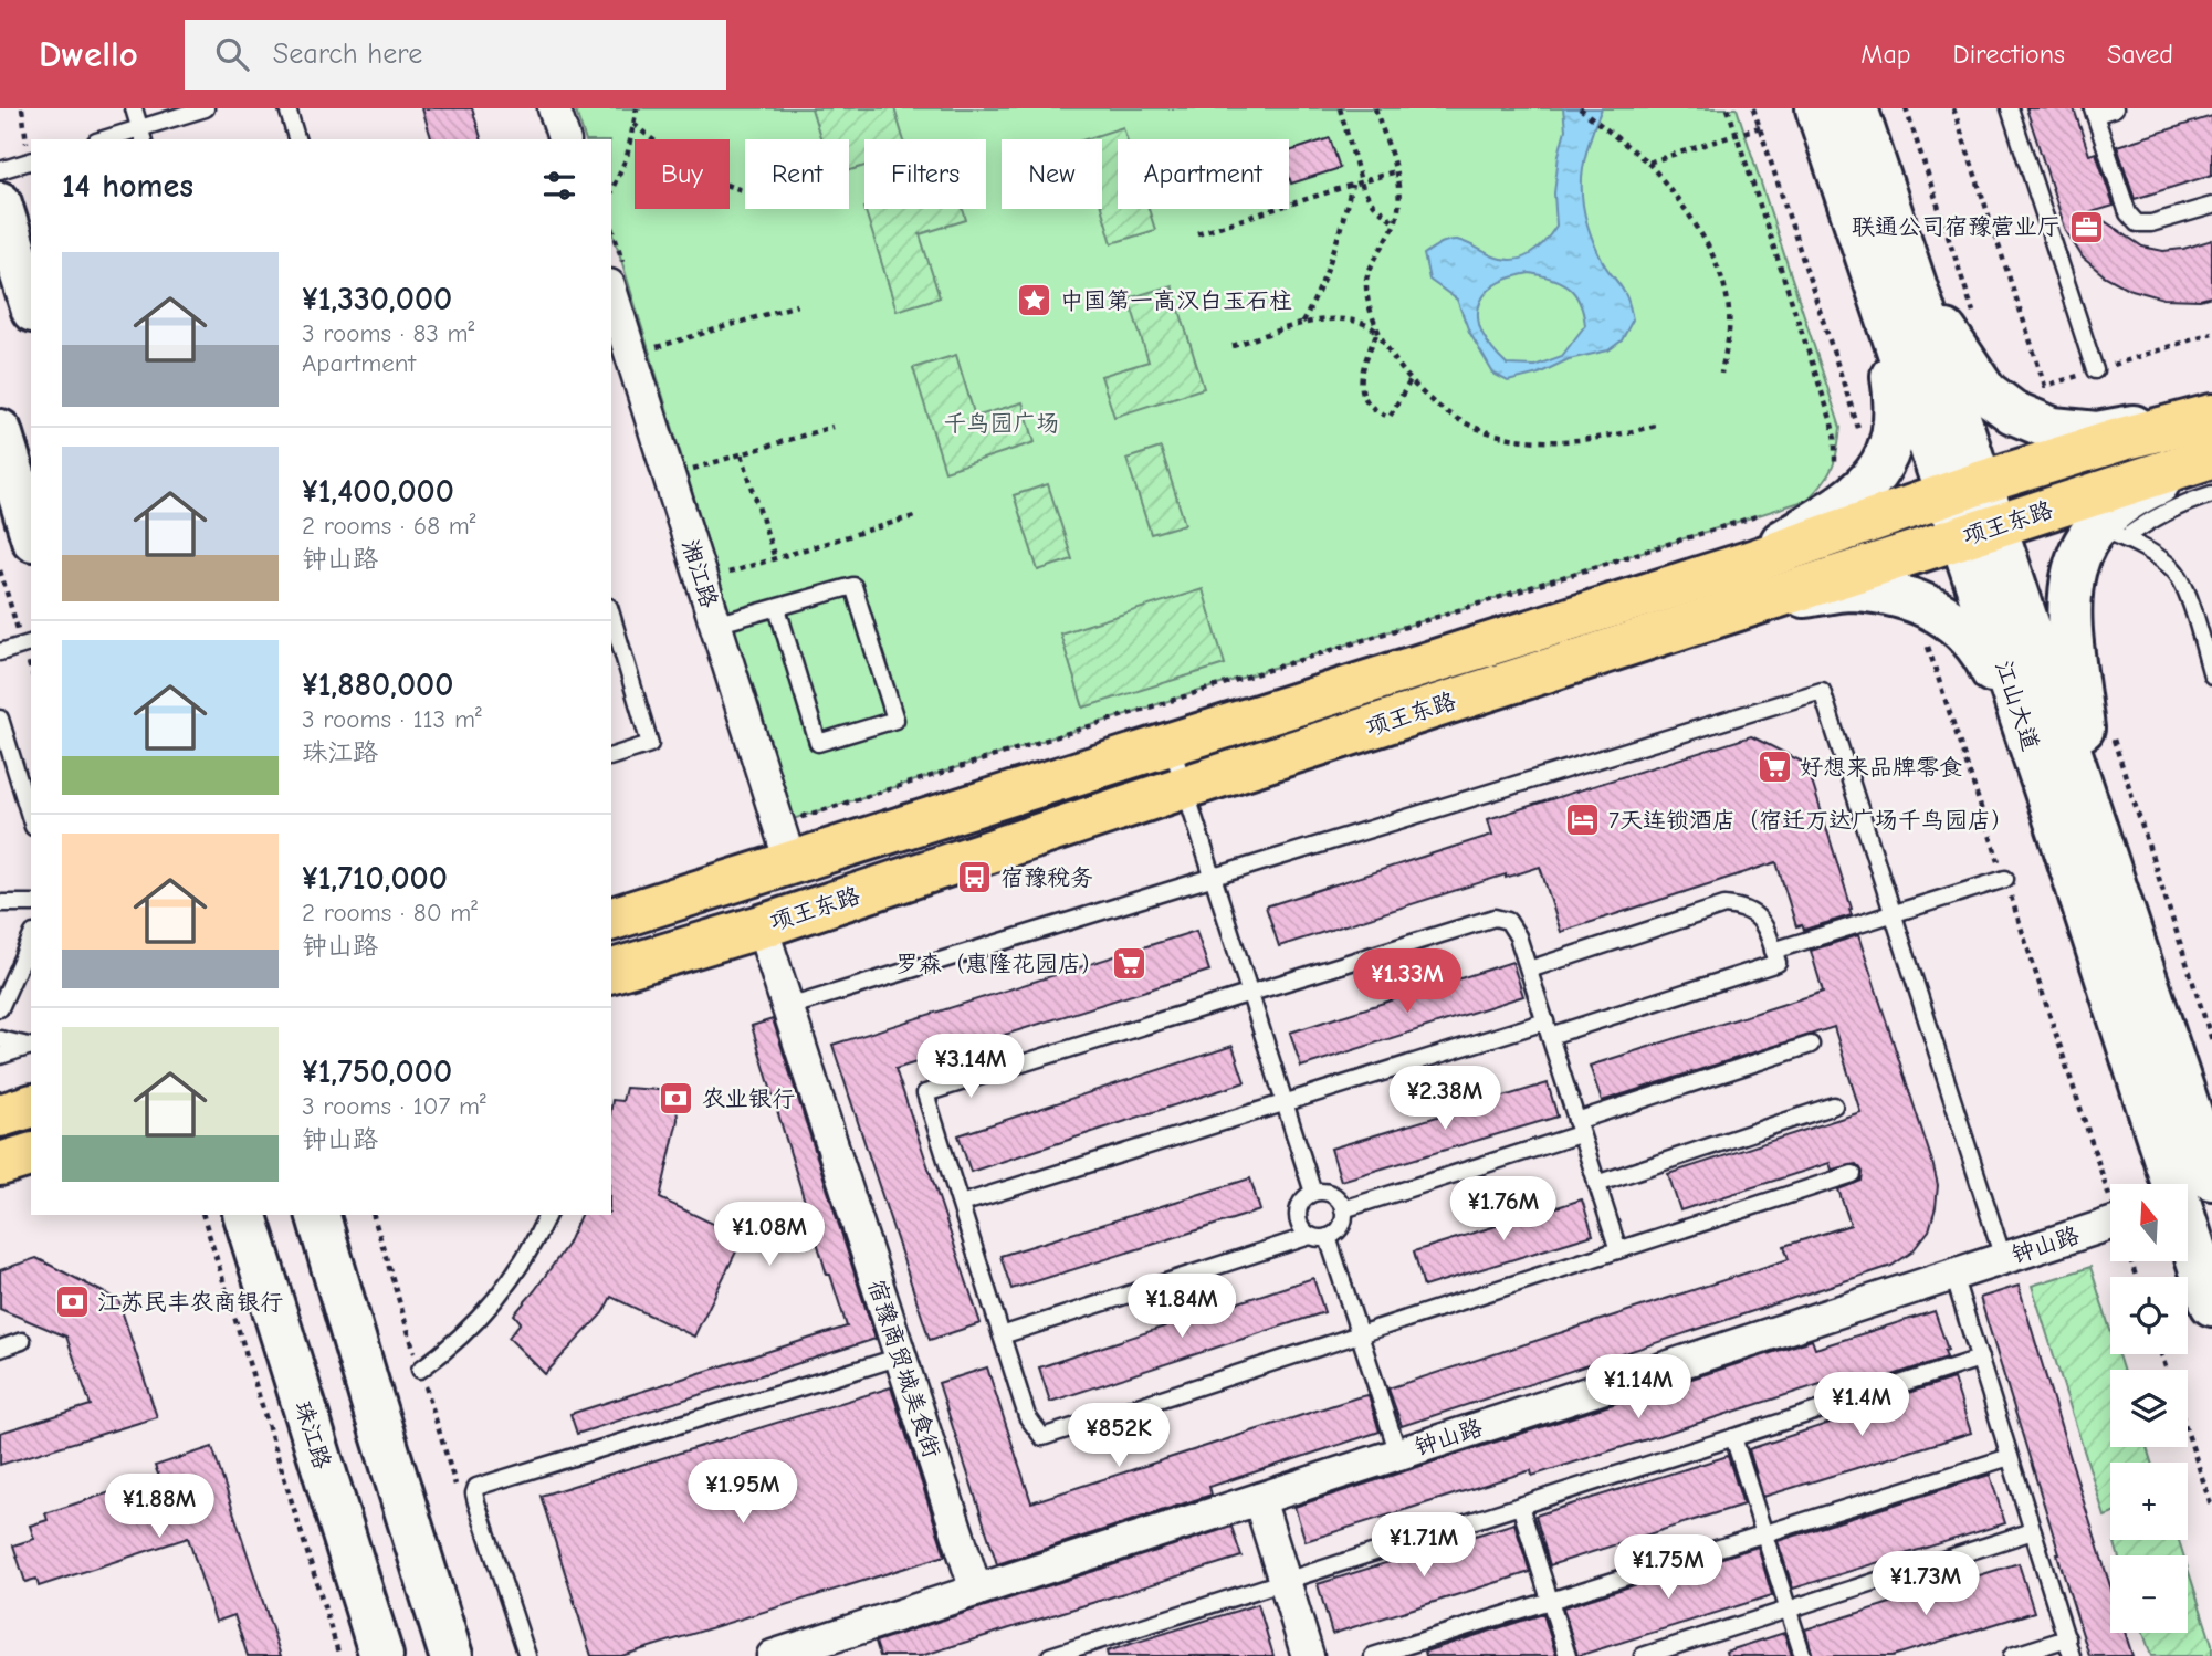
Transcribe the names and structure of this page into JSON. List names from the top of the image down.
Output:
{
  "streets": {
    "main road": ["项王东路", "江山大道", "珠江路"],
    "street": ["湘江路", "钟山路", "宿豫商贸城美食街"]
  },
  "crossings": [
    ["项王东路", "湘江路"],
    ["项王东路", "江山大道"],
    ["项王东路", "宿豫商贸城美食街"],
    ["钟山路", "宿豫商贸城美食街"]
  ],
  "parks": ["千鸟园广场"],
  "places": {
    "office": ["联通公司宿豫营业厅"],
    "place": ["中国第一高汉白玉石柱"],
    "supermarket": ["好想来品牌零食", "罗森（惠隆花园店）"],
    "hotel": ["7天连锁酒店（宿迁万达广场千鸟园店）"],
    "bus stop": ["宿豫税务"],
    "bank": ["农业银行", "江苏民丰农商银行"]
  },
  "north": "top",
  "page": {
    "header": "Dwello",
    "search": "Search here",
    "nav": ["Map", "Directions", "Saved"],
    "chip": [
      "Buy",
      "Rent",
      "Filters",
      "New",
      "Apartment"
    ],
    "heading": "14 homes",
    "list": [
      {
        "name": "¥1,330,000",
        "note": "3 rooms · 83 m² · Apartment"
      },
      {
        "name": "¥1,400,000",
        "note": "2 rooms · 68 m² · 钟山路"
      },
      {
        "name": "¥1,880,000",
        "note": "3 rooms · 113 m² · 珠江路"
      },
      {
        "name": "¥1,710,000",
        "note": "2 rooms · 80 m² · 钟山路"
      },
      {
        "name": "¥1,750,000",
        "note": "3 rooms · 107 m² · 钟山路"
      }
    ],
    "price": [
      "¥1.33M",
      "¥3.14M",
      "¥2.38M",
      "¥1.76M",
      "¥1.08M",
      "¥1.84M",
      "¥1.14M",
      "¥1.4M",
      "¥852K",
      "¥1.95M",
      "¥1.88M",
      "¥1.71M",
      "¥1.75M",
      "¥1.73M"
    ],
    "map_buttons": ["+", "−"]
  }
}
